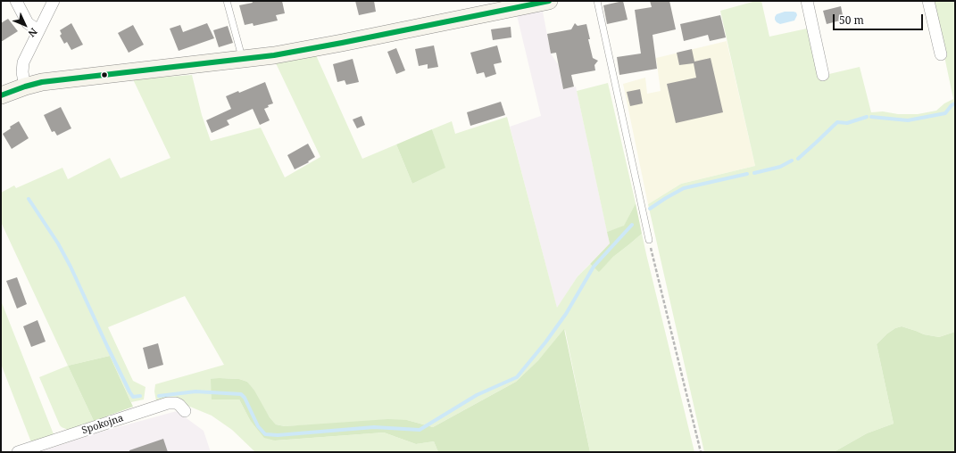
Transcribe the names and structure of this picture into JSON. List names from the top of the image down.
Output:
{
  "streets": {
    "street": ["Spokojna"]
  },
  "scale_bar": "50 m",
  "north": "bottom right"
}
